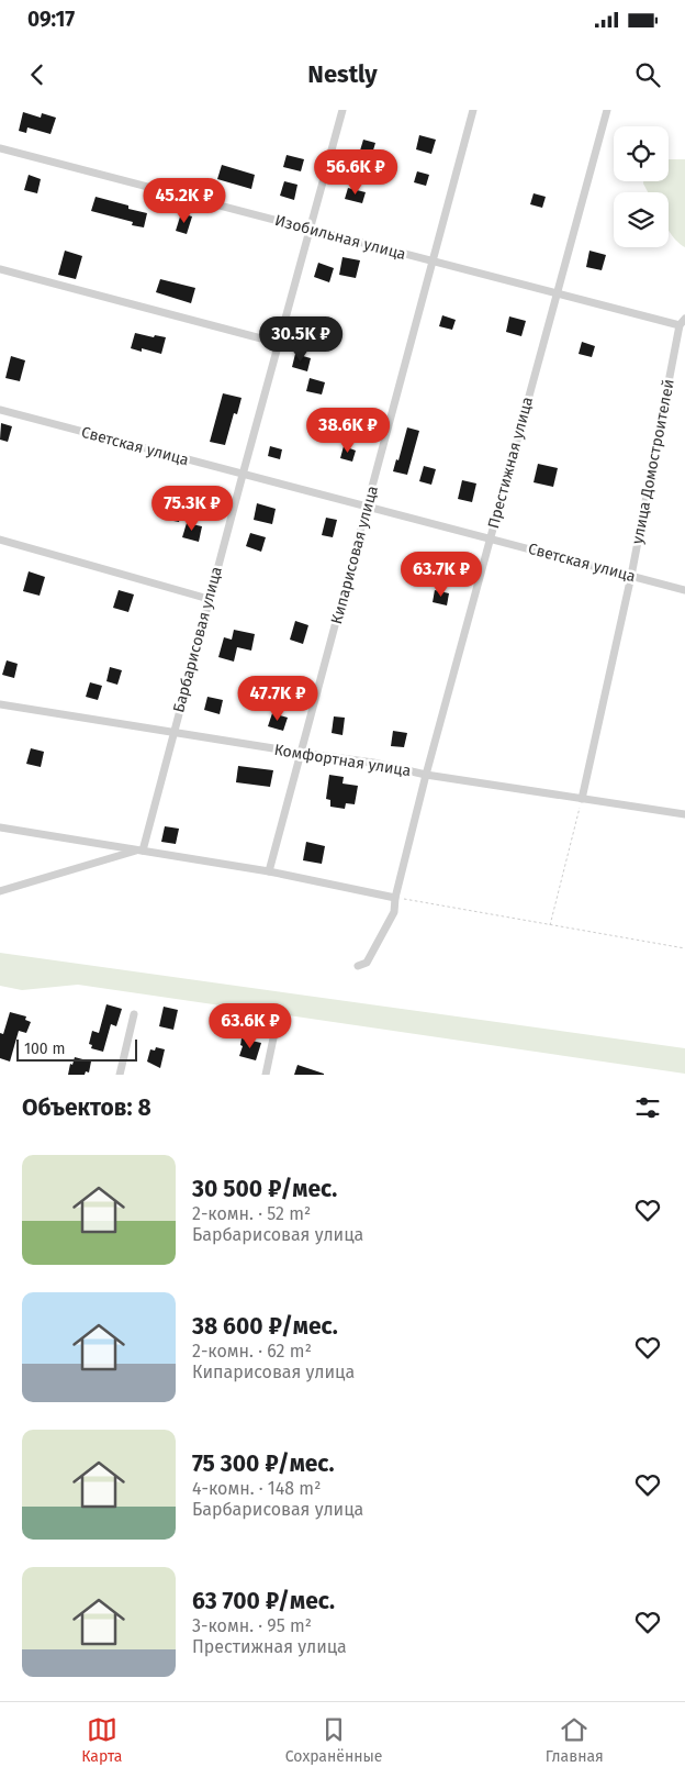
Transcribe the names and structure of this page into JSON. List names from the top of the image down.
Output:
{
  "streets": {
    "street": [
      "Изобильная улица",
      "Светская улица",
      "улица Домостроителей",
      "Престижная улица",
      "Кипарисовая улица",
      "Барбарисовая улица",
      "Комфортная улица"
    ]
  },
  "crossings": [
    ["Изобильная улица", "улица Домостроителей"],
    ["Изобильная улица", "Престижная улица"],
    ["Изобильная улица", "Кипарисовая улица"],
    ["Изобильная улица", "Барбарисовая улица"],
    ["Светская улица", "улица Домостроителей"],
    ["Светская улица", "Престижная улица"],
    ["Светская улица", "Кипарисовая улица"],
    ["Светская улица", "Барбарисовая улица"],
    ["улица Домостроителей", "Комфортная улица"],
    ["Престижная улица", "Комфортная улица"],
    ["Кипарисовая улица", "Комфортная улица"],
    ["Барбарисовая улица", "Комфортная улица"]
  ],
  "scale_bar": "100 m",
  "page": {
    "status": "09:17",
    "header": "Nestly",
    "price": [
      "56.6K ₽",
      "45.2K ₽",
      "30.5K ₽",
      "38.6K ₽",
      "75.3K ₽",
      "63.7K ₽",
      "47.7K ₽",
      "63.6K ₽"
    ],
    "scale": "100 m",
    "heading": "Объектов: 8",
    "list": [
      {
        "name": "30 500 ₽/мес.",
        "note": "2-комн. · 52 m² · Барбарисовая улица"
      },
      {
        "name": "38 600 ₽/мес.",
        "note": "2-комн. · 62 m² · Кипарисовая улица"
      },
      {
        "name": "75 300 ₽/мес.",
        "note": "4-комн. · 148 m² · Барбарисовая улица"
      },
      {
        "name": "63 700 ₽/мес.",
        "note": "3-комн. · 95 m² · Престижная улица"
      }
    ],
    "tabs": ["Карта", "Сохранённые", "Главная"]
  }
}
